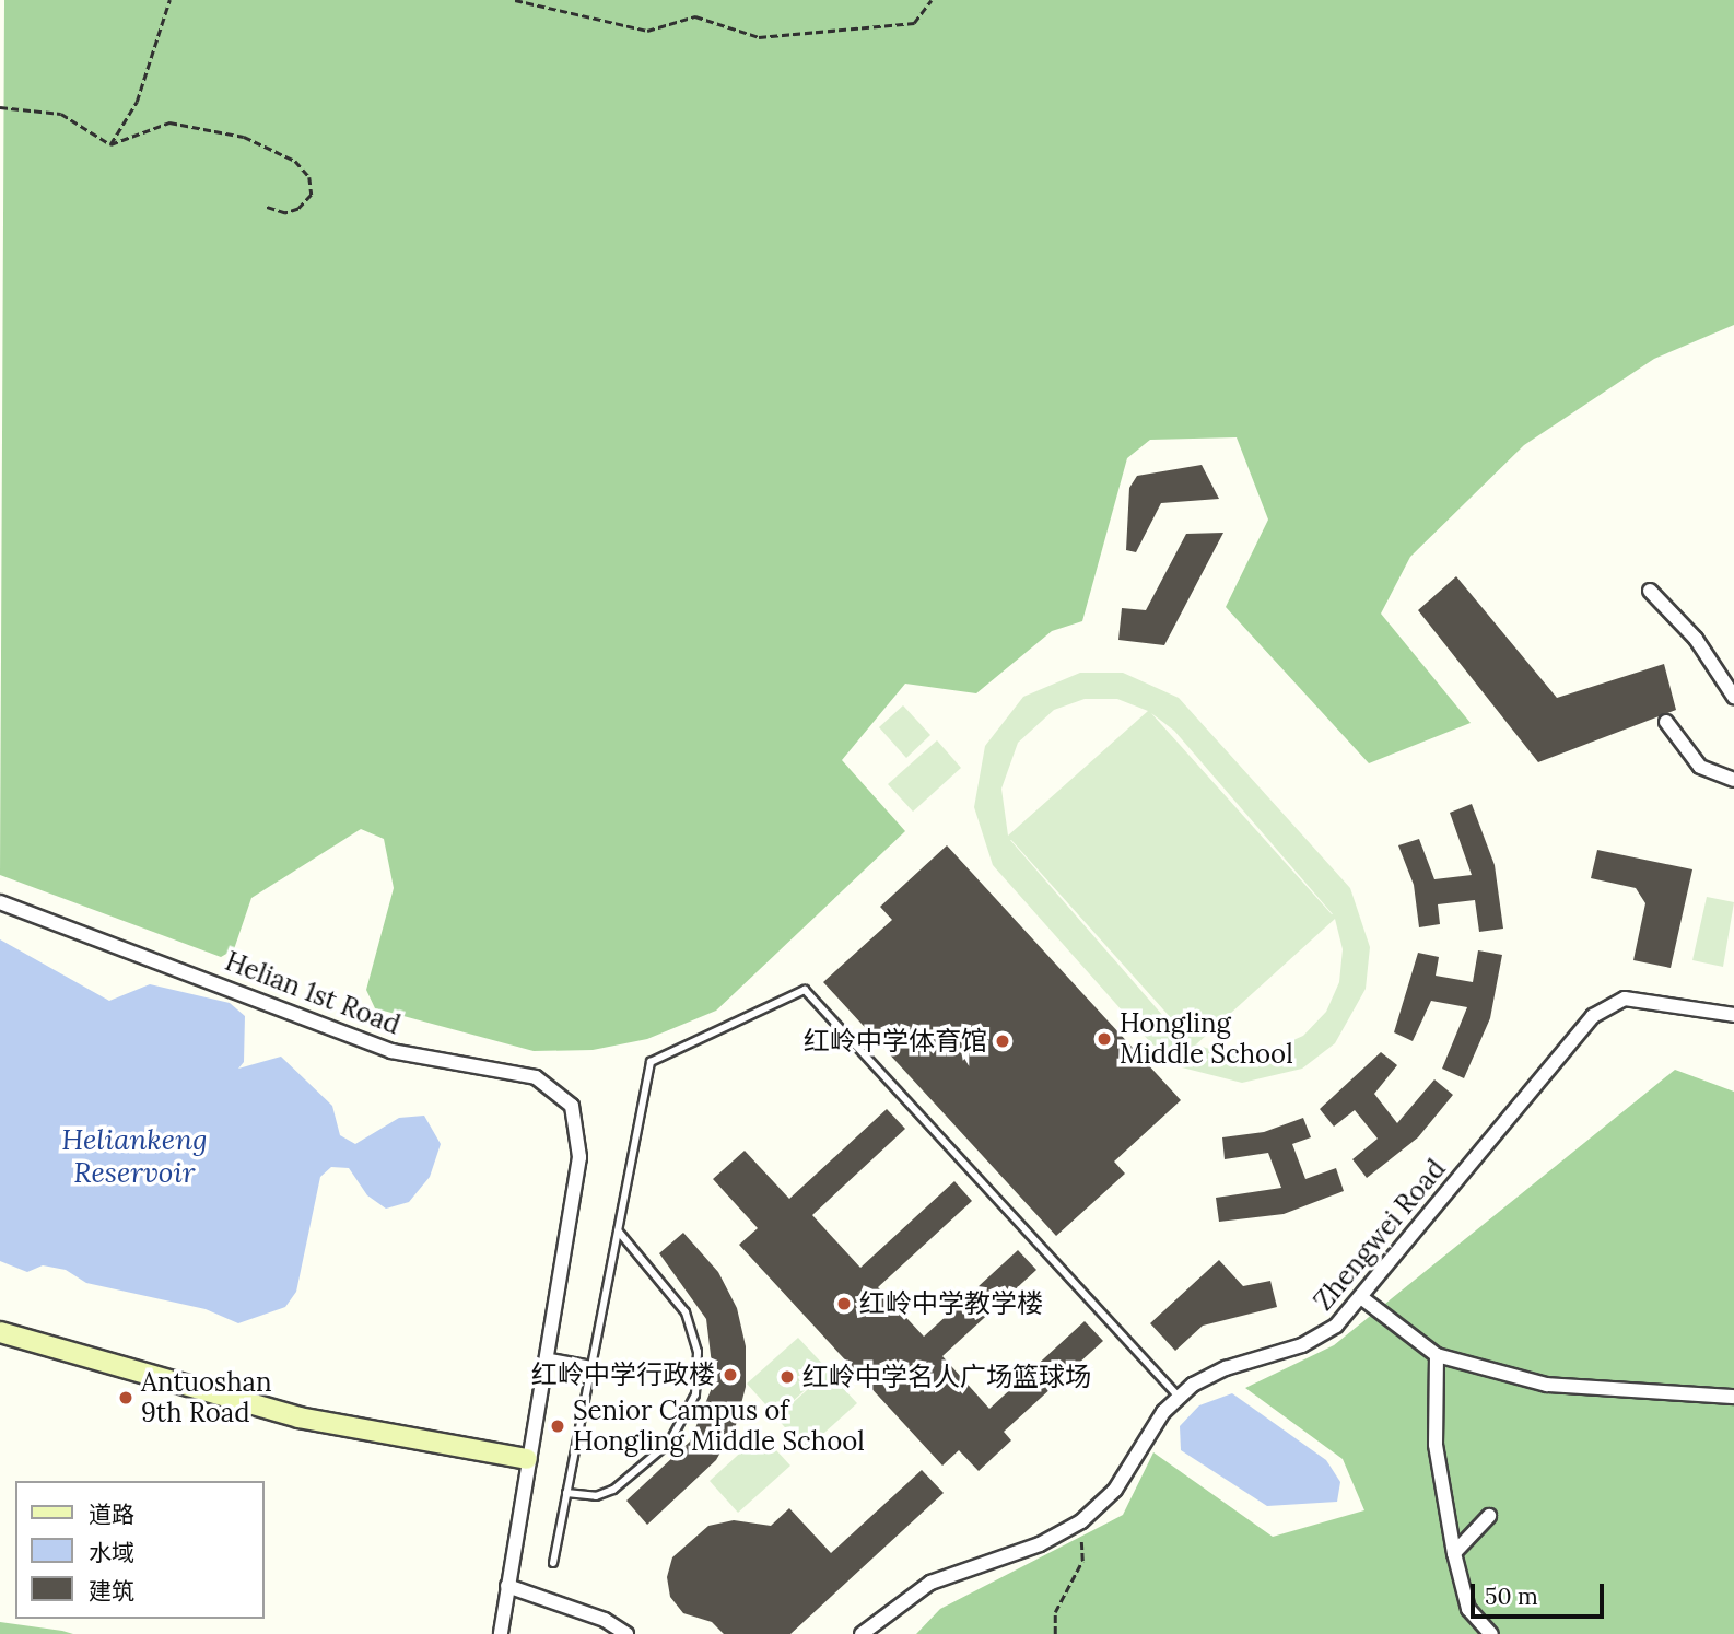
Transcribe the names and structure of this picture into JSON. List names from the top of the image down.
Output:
{
  "streets": {
    "street": ["Helian 1st Road", "Zhengwei Road"]
  },
  "water": ["Heliankeng Reservoir"],
  "places": [
    "Hongling Middle School",
    "红岭中学体育馆",
    "红岭中学教学楼",
    "红岭中学行政楼",
    "红岭中学名人广场篮球场",
    "Antuoshan 9th Road",
    "Senior Campus of Hongling Middle School"
  ],
  "legend": ["道路", "水域", "建筑"],
  "scale_bar": "50 m"
}
